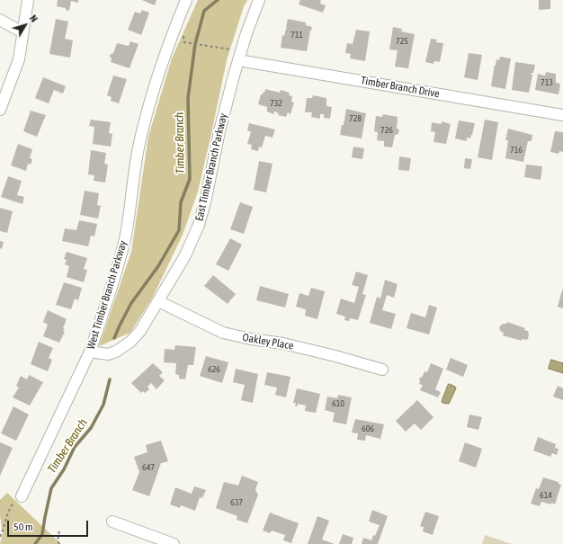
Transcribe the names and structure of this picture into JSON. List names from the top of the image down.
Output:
{
  "streets": {
    "street": [
      "Timber Branch Drive",
      "East Timber Branch Parkway",
      "West Timber Branch Parkway",
      "Oakley Place"
    ]
  },
  "crossings": [
    ["Timber Branch Drive", "East Timber Branch Parkway"],
    ["East Timber Branch Parkway", "West Timber Branch Parkway"],
    ["East Timber Branch Parkway", "Oakley Place"]
  ],
  "water": ["Timber Branch"],
  "house_numbers": [
    "711",
    "725",
    "713",
    "732",
    "728",
    "726",
    "716",
    "626",
    "610",
    "606",
    "647",
    "614",
    "637"
  ],
  "scale_bar": "50 m",
  "north": "top right"
}
